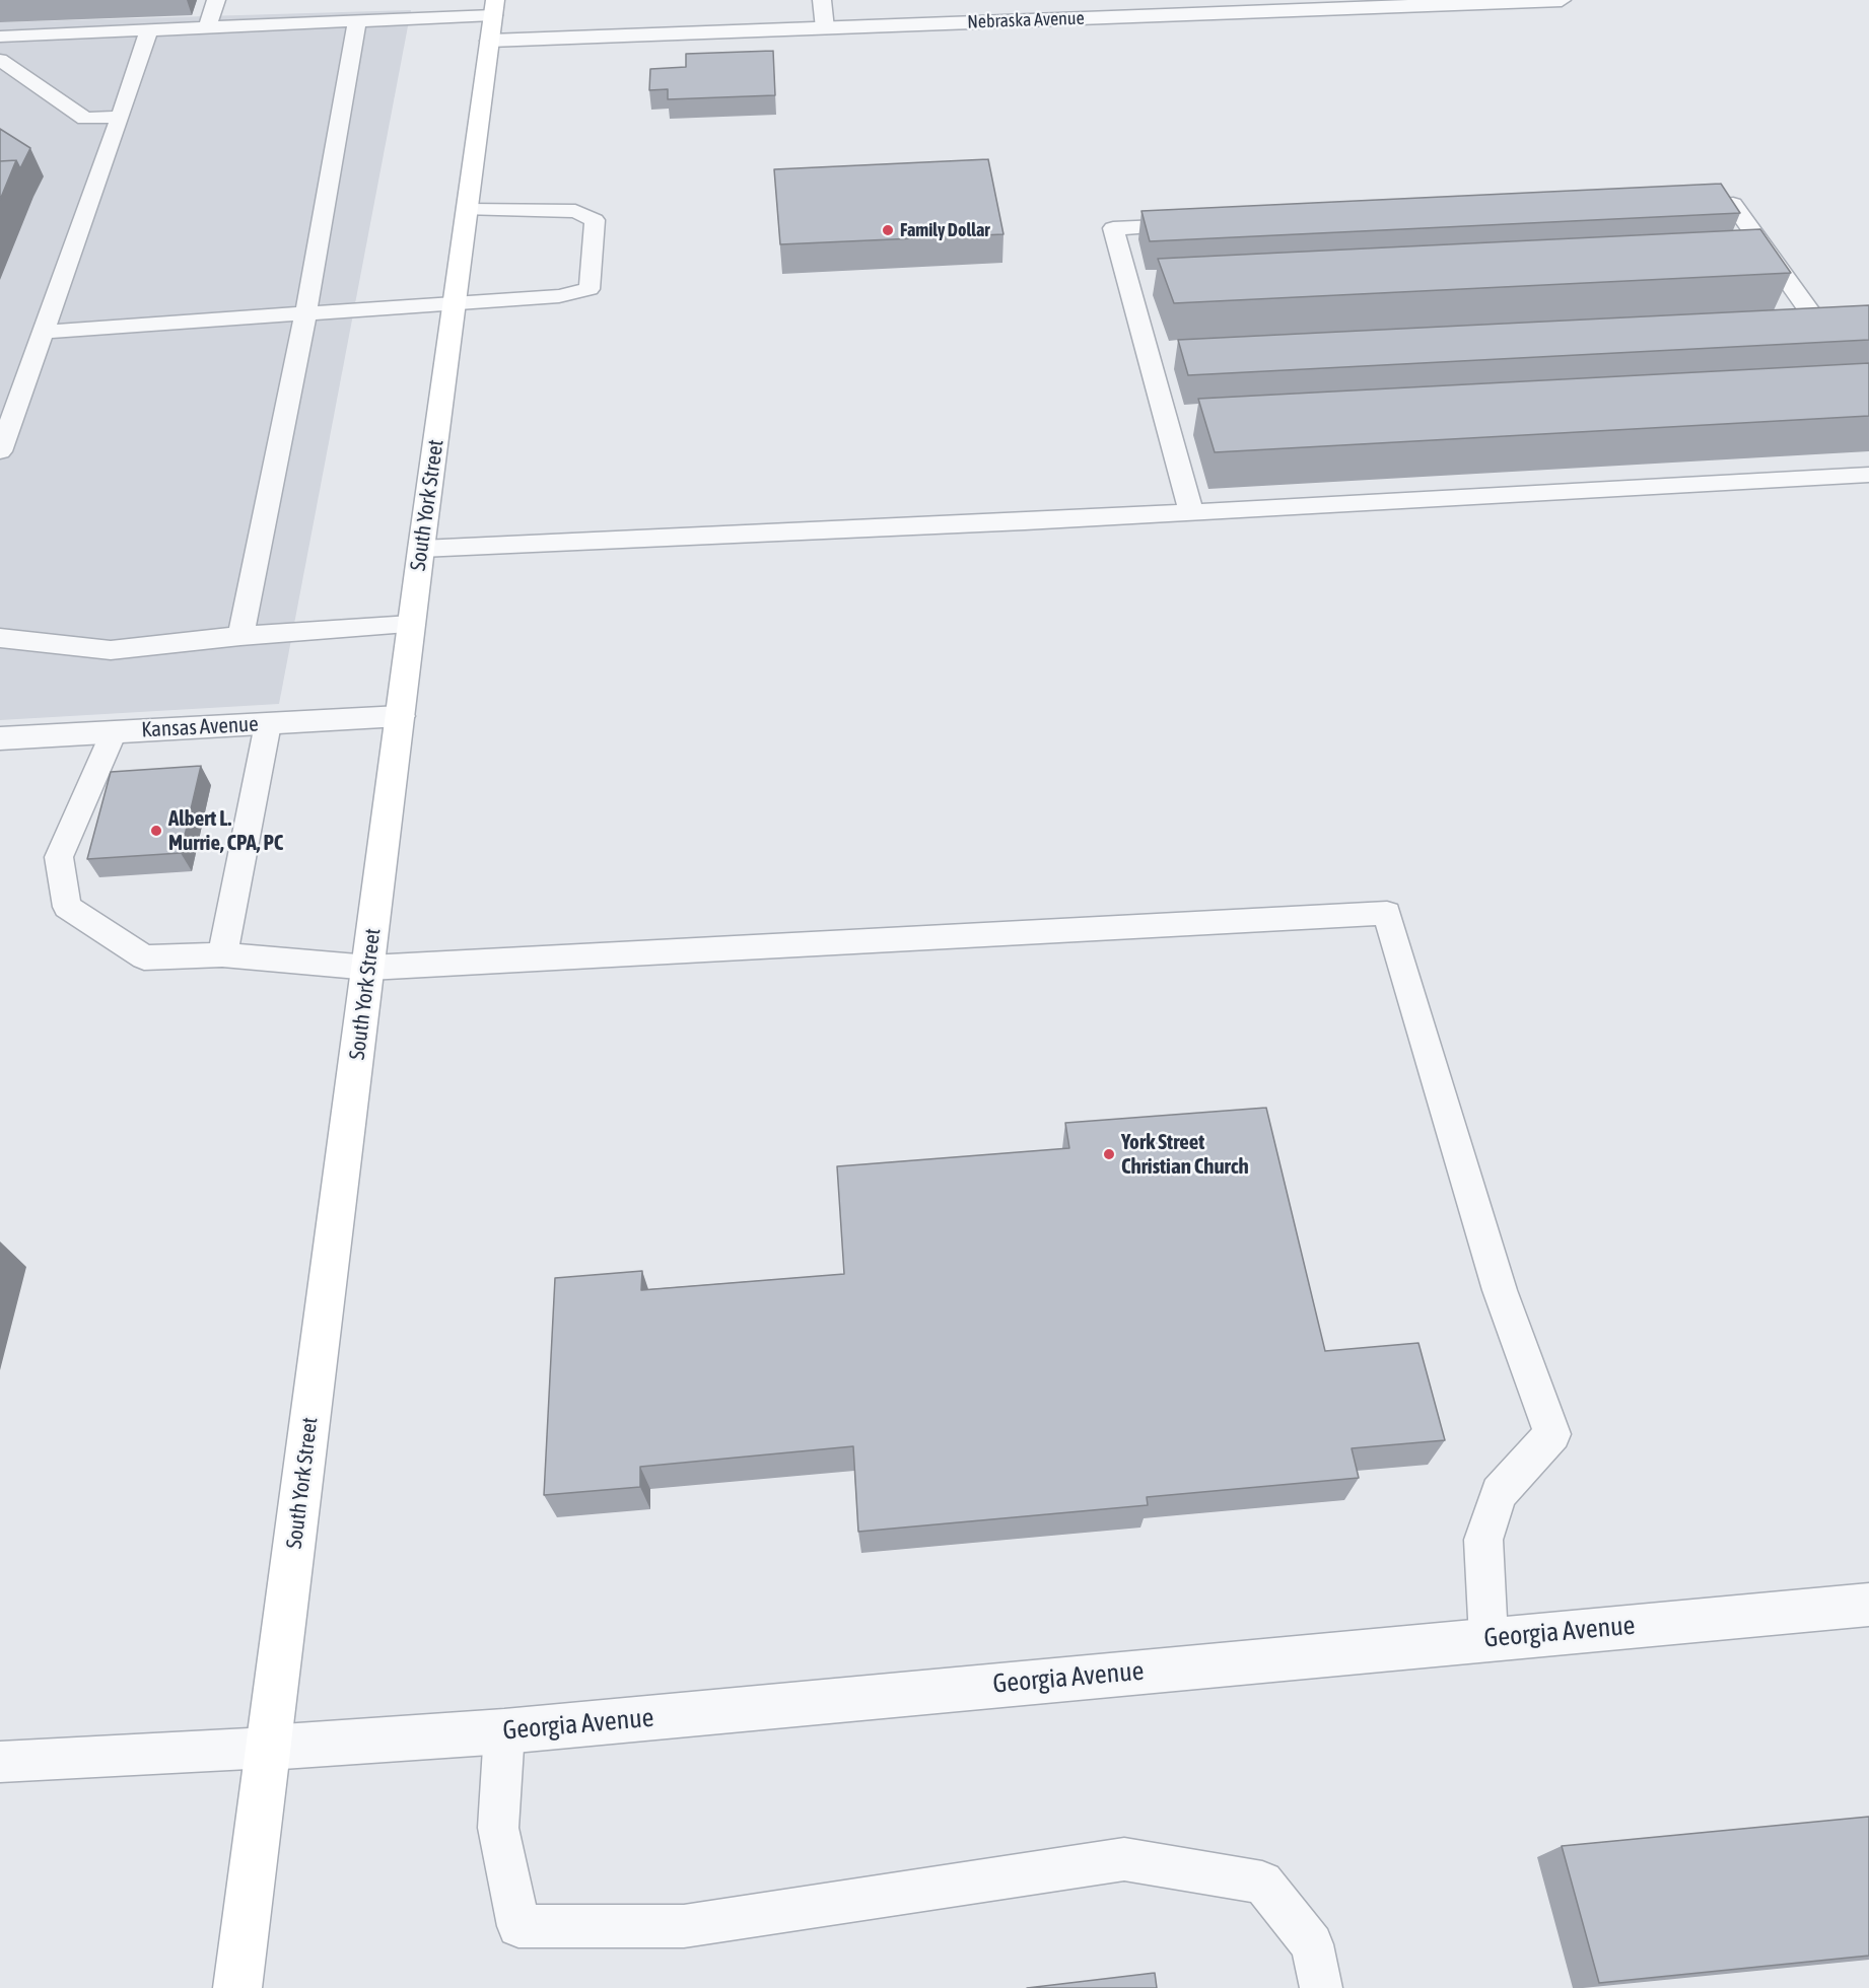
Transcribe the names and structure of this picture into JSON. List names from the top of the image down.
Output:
{
  "streets": {
    "main road": ["South York Street"],
    "street": ["Nebraska Avenue", "Kansas Avenue", "Georgia Avenue"]
  },
  "crossings": [
    ["Nebraska Avenue", "South York Street"],
    ["South York Street", "Kansas Avenue"],
    ["South York Street", "Georgia Avenue"]
  ],
  "places": ["Family Dollar", "Albert L. Murrie, CPA, PC", "York Street Christian Church"]
}
